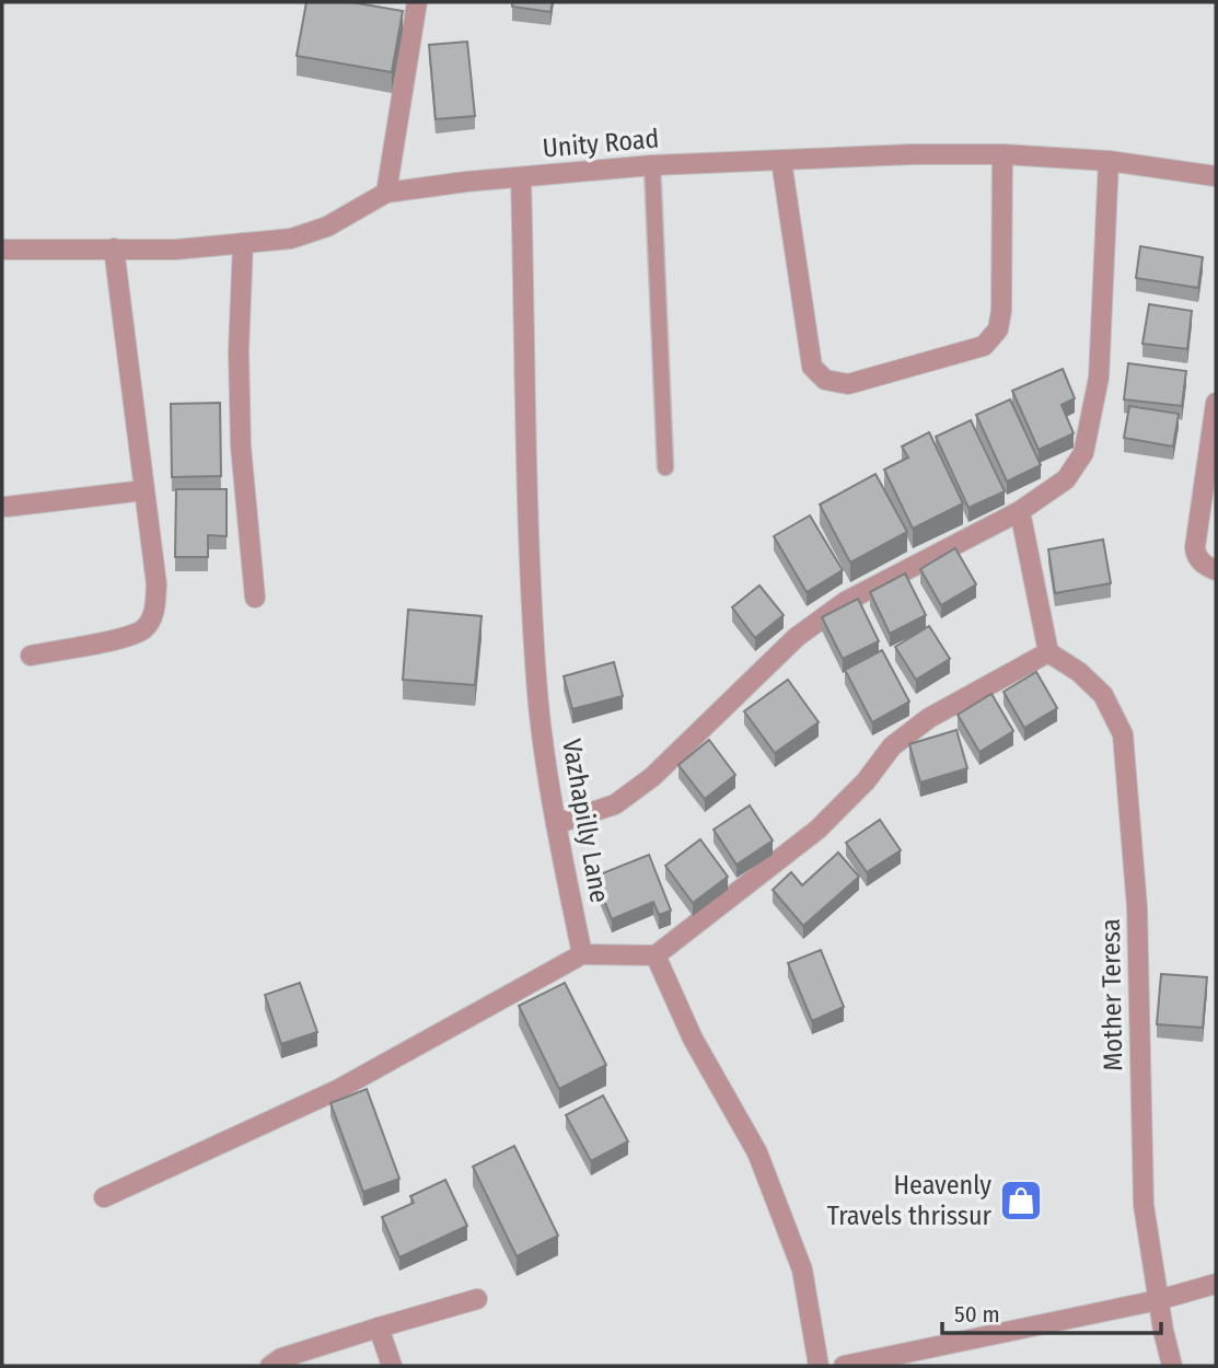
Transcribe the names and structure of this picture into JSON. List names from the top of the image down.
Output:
{
  "streets": {
    "street": ["Unity Road", "Vazhapilly Lane", "Mother Teresa"]
  },
  "crossings": [
    ["Unity Road", "Vazhapilly Lane"]
  ],
  "places": {
    "shop": ["Heavenly Travels thrissur"]
  },
  "scale_bar": "50 m"
}
